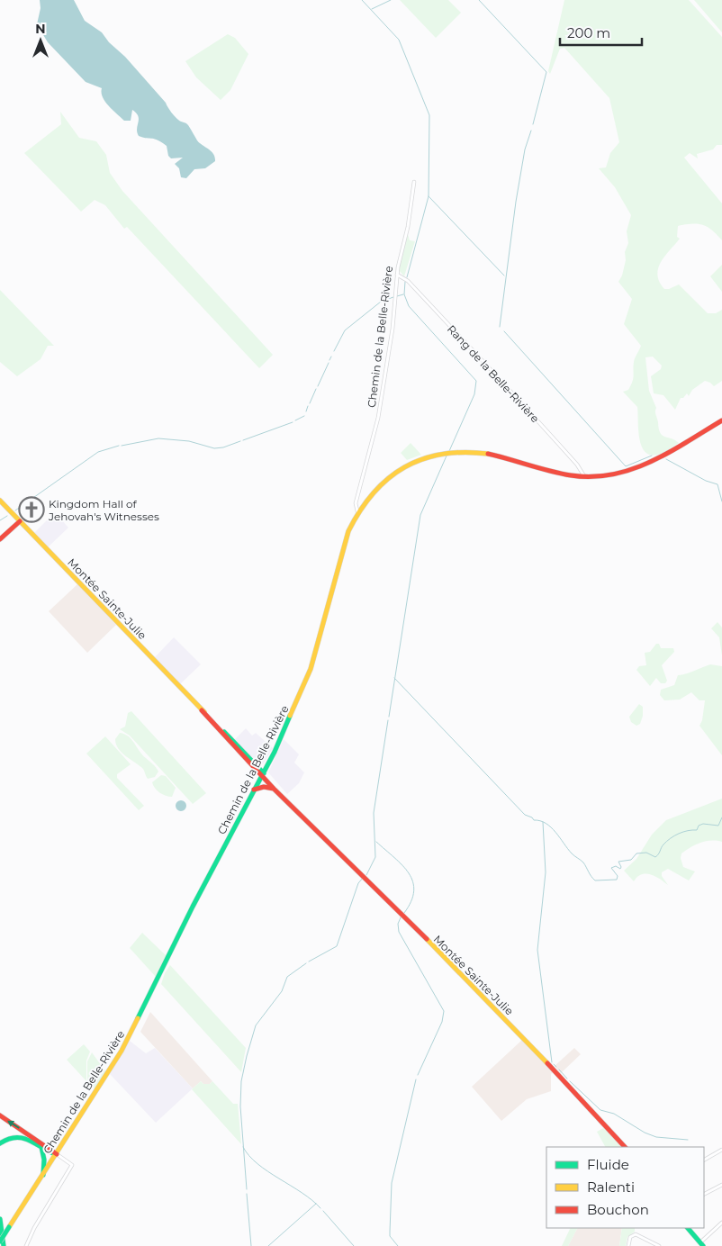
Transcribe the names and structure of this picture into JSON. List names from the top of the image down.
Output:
{
  "streets": {
    "main road": ["Chemin de la Belle-Rivière", "Montée Sainte-Julie"],
    "street": ["Rang de la Belle-Rivière"]
  },
  "crossings": [
    ["Chemin de la Belle-Rivière", "Rang de la Belle-Rivière"],
    ["Chemin de la Belle-Rivière", "Montée Sainte-Julie"]
  ],
  "places": {
    "church": ["Kingdom Hall of Jehovah's Witnesses"]
  },
  "legend": ["Fluide", "Ralenti", "Bouchon"],
  "scale_bar": "200 m",
  "north": "top"
}
